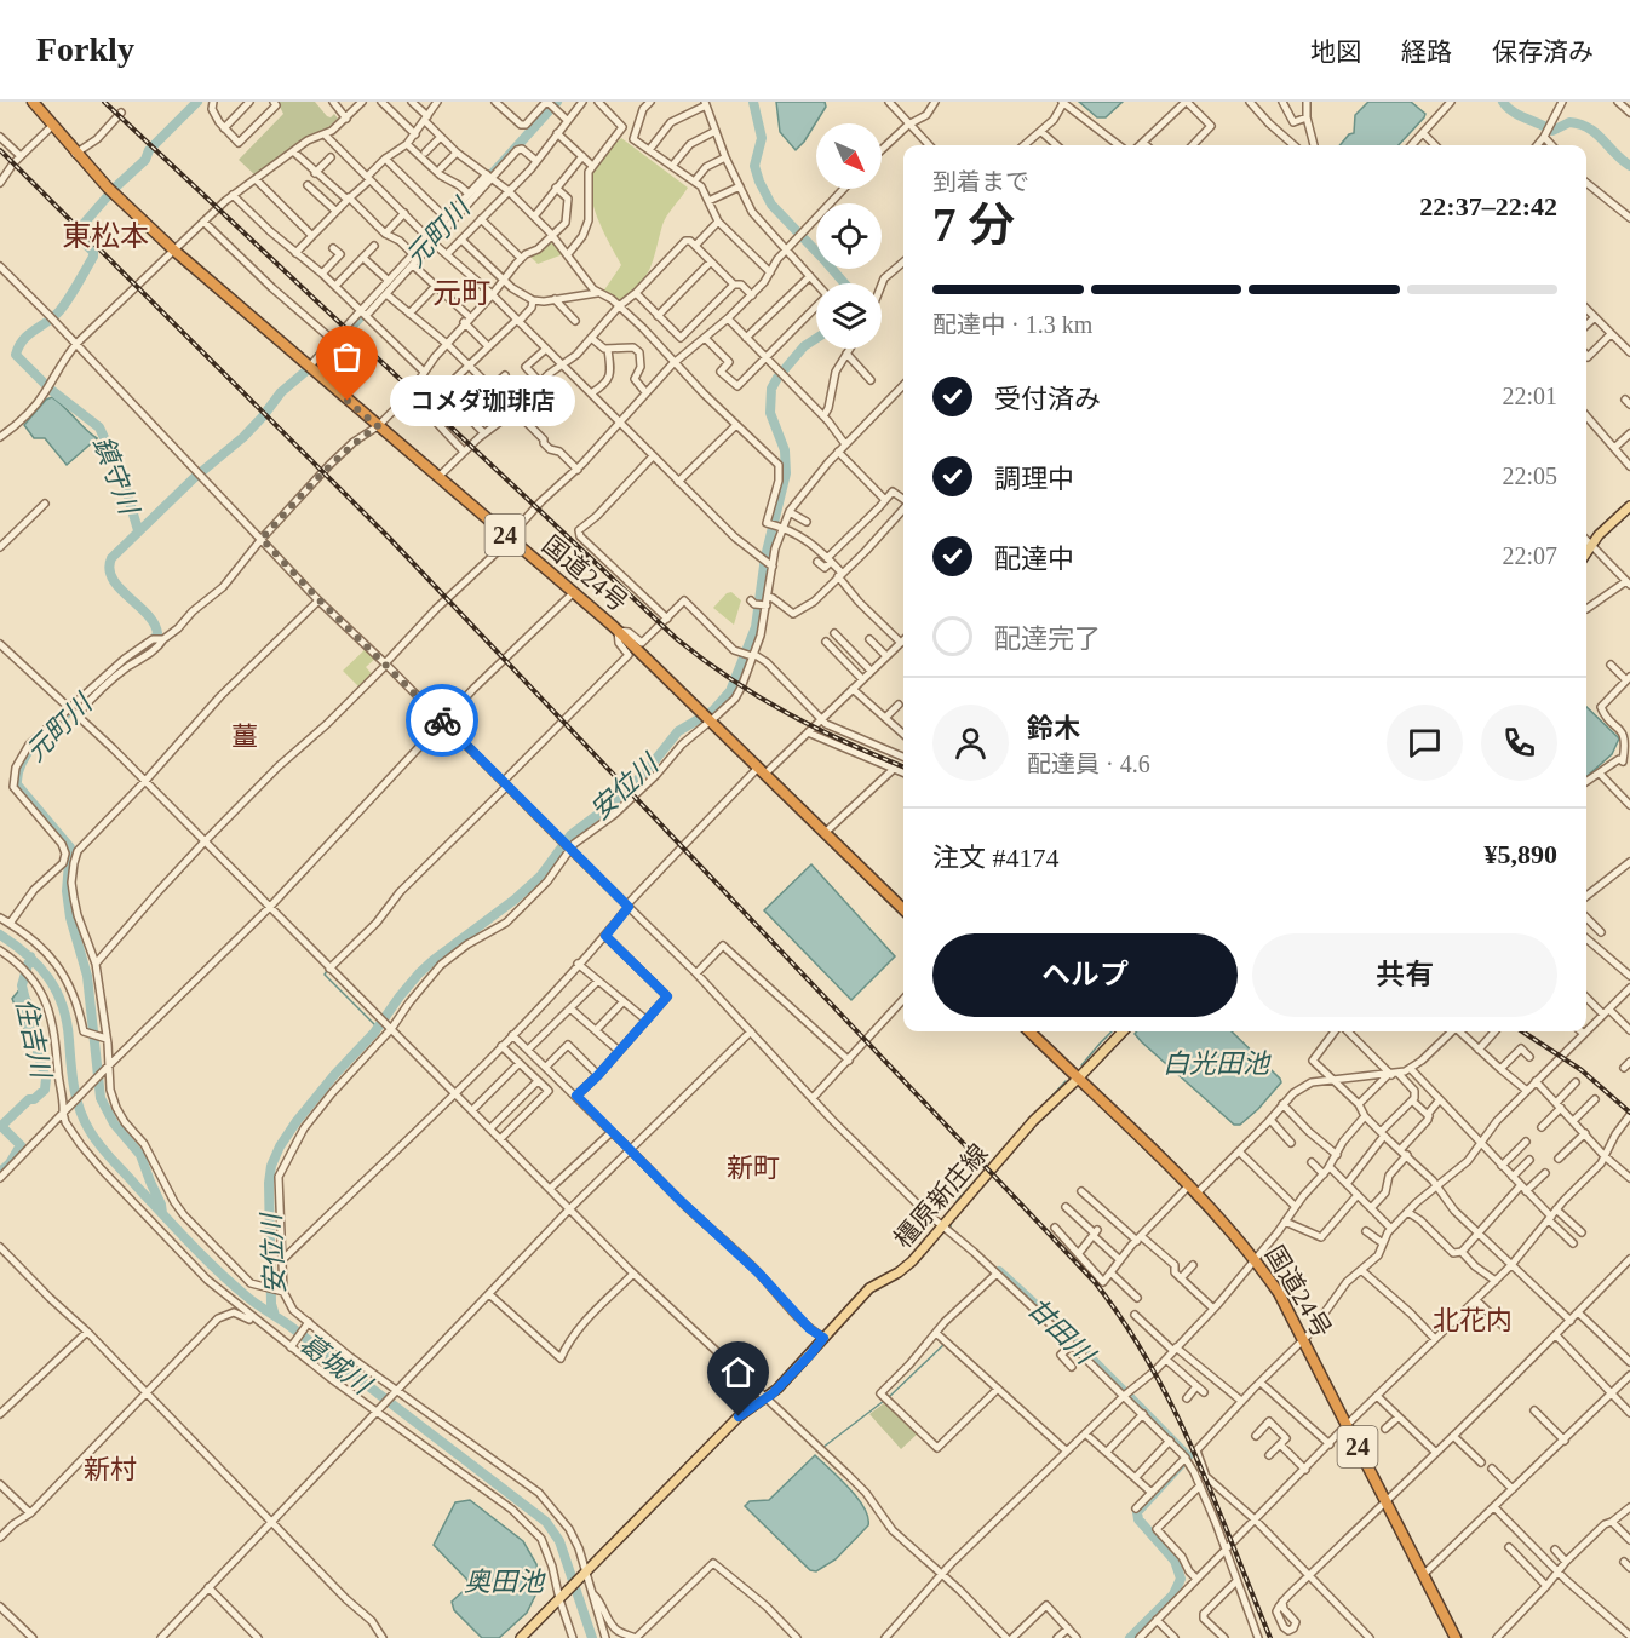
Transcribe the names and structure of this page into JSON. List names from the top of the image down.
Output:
{
  "streets": {
    "highway": ["24", "国道24号"],
    "main road": ["橿原新庄線"]
  },
  "crossings": [
    ["国道24号", "橿原新庄線"]
  ],
  "districts": [
    "東松本",
    "元町",
    "薑",
    "新町",
    "北花内",
    "新村"
  ],
  "water": [
    "元町川",
    "鎮守川",
    "安位川",
    "住吉川",
    "白光田池",
    "甘田川",
    "葛城川",
    "奥田池"
  ],
  "places": ["コメダ珈琲店"],
  "north": "bottom right",
  "page": {
    "header": "Forkly",
    "nav": ["地図", "経路", "保存済み"],
    "heading": ["7 分", "到着まで", "22:37–22:42"],
    "panel": [
      "鈴木",
      "配達員 · 4.6",
      "注文 #4174",
      "¥5,890"
    ],
    "bar": "配達中 · 1.3 km",
    "list": [
      ["受付済み", "22:01"],
      ["調理中", "22:05"],
      ["配達中", "22:07"],
      "配達完了"
    ],
    "bubble": "コメダ珈琲店",
    "buttons": ["ヘルプ", "共有"]
  }
}
